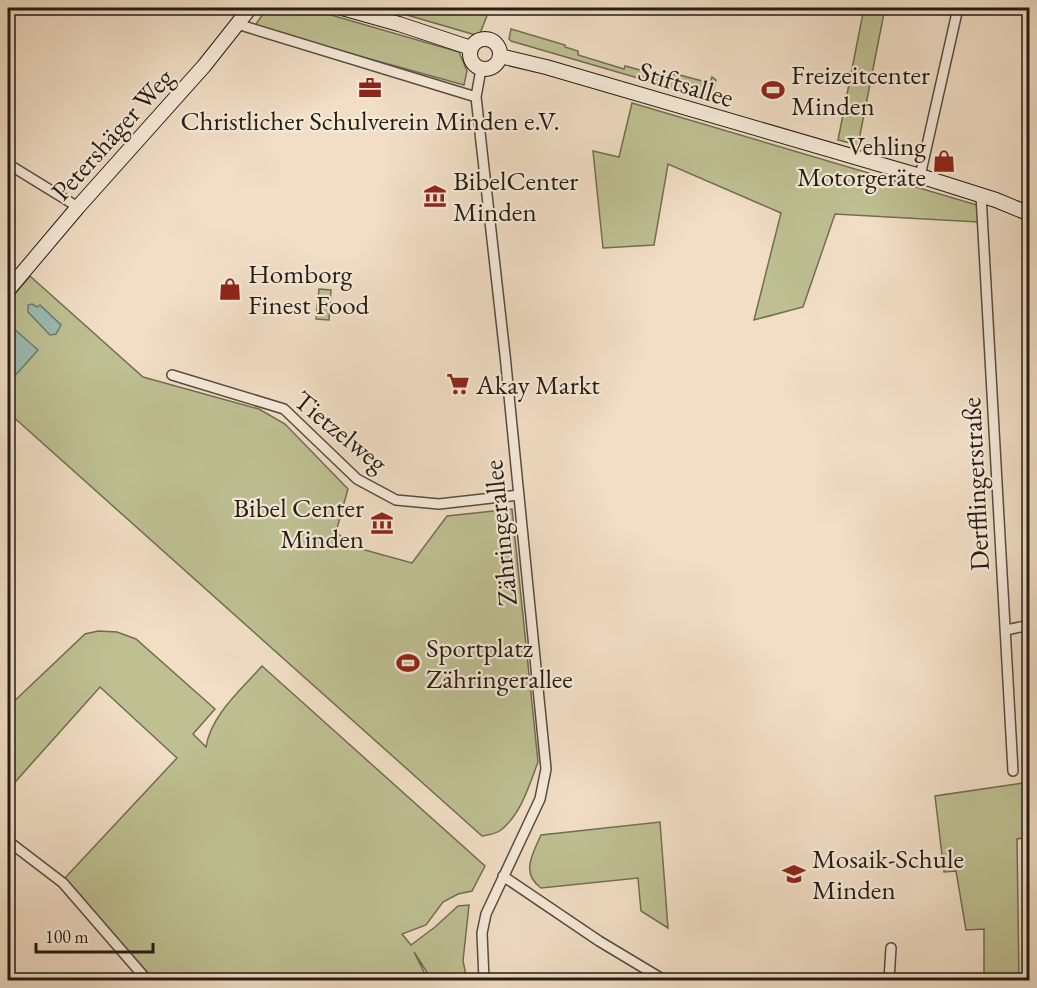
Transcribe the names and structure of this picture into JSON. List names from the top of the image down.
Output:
{
  "streets": {
    "main road": ["Stiftsallee", "Petershäger Weg"],
    "street": ["Tietzelweg", "Derfflingerstraße", "Zähringerallee"]
  },
  "crossings": [
    ["Stiftsallee", "Derfflingerstraße"],
    ["Stiftsallee", "Zähringerallee"],
    ["Tietzelweg", "Zähringerallee"]
  ],
  "places": {
    "office": ["Christlicher Schulverein Minden e.V."],
    "sports": ["Freizeitcenter Minden", "Sportplatz Zähringerallee"],
    "shop": ["Vehling Motorgeräte", "Homborg Finest Food"],
    "museum": ["BibelCenter Minden", "Bibel Center Minden"],
    "supermarket": ["Akay Markt"],
    "school or university": ["Mosaik-Schule Minden"]
  },
  "scale_bar": "100 m"
}
